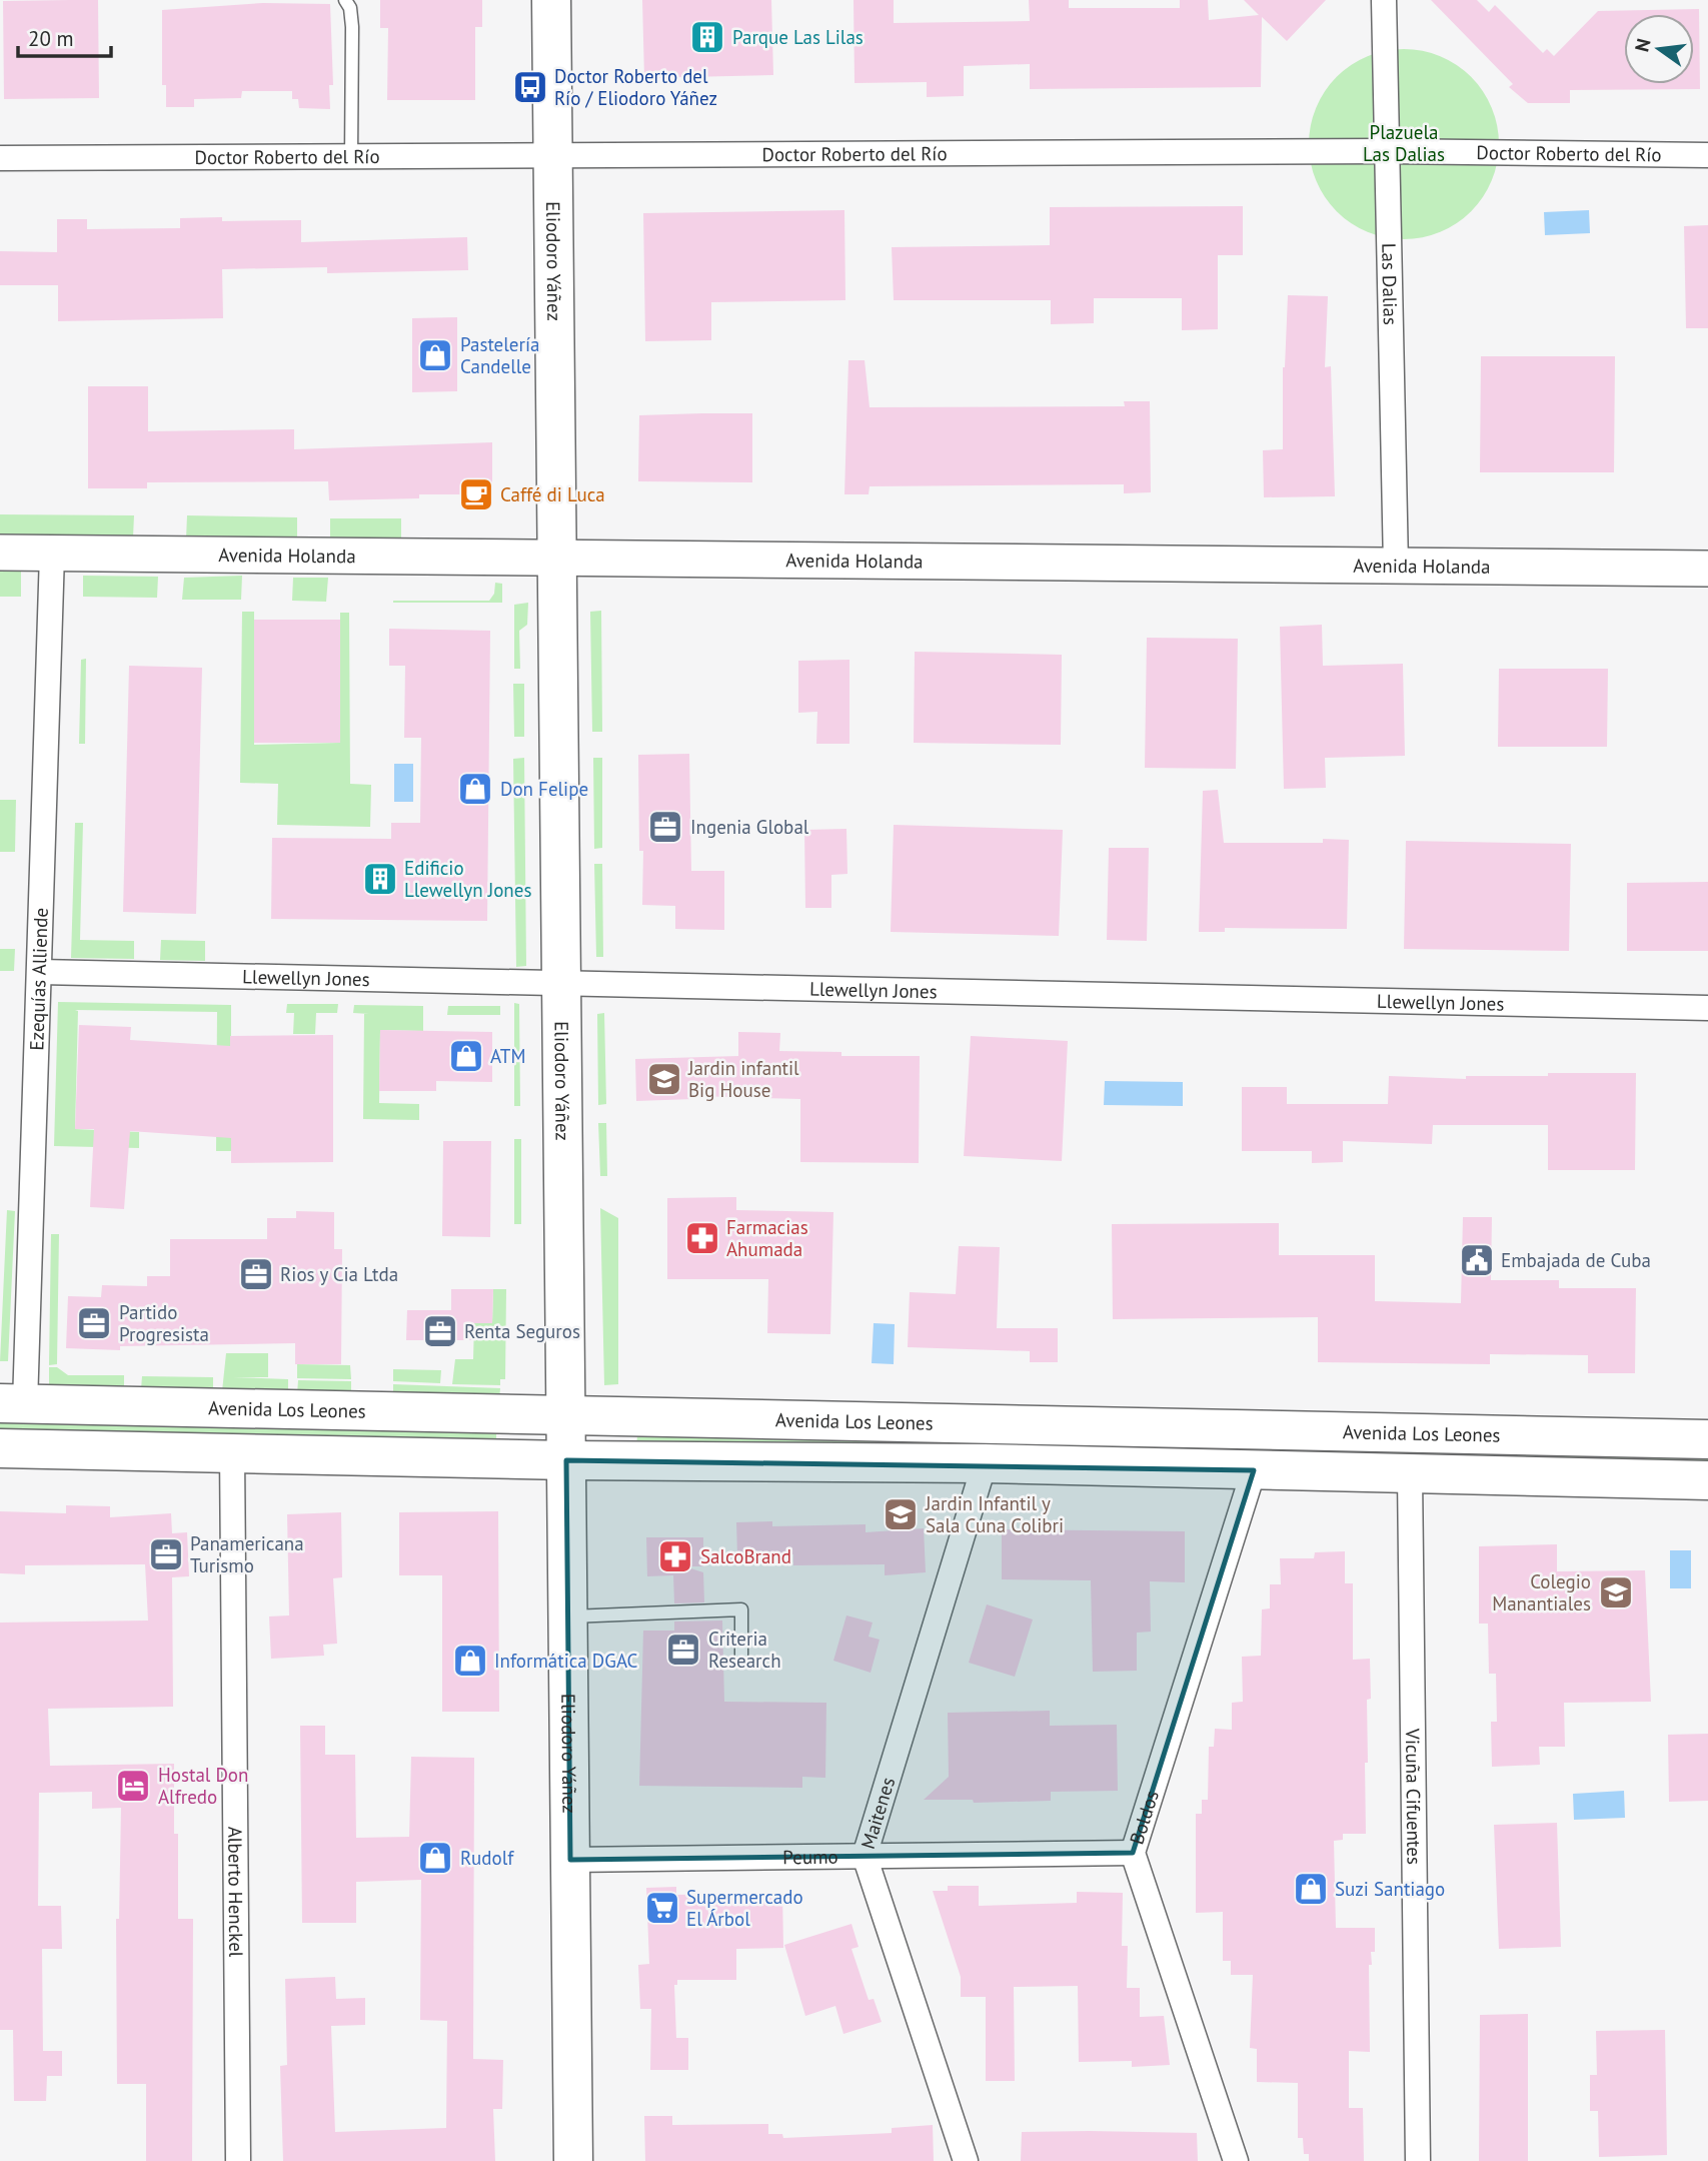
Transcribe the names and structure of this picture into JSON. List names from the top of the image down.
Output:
{
  "streets": {
    "main road": ["Eliodoro Yáñez", "Avenida Los Leones"],
    "street": [
      "Doctor Roberto del Río",
      "Las Dalias",
      "Avenida Holanda",
      "Llewellyn Jones",
      "Ezequías Alliende",
      "Vicuña Cifuentes",
      "Maitenes",
      "Boldos",
      "Peumo",
      "Alberto Henckel"
    ]
  },
  "crossings": [
    ["Doctor Roberto del Río", "Eliodoro Yáñez"],
    ["Doctor Roberto del Río", "Las Dalias"],
    ["Eliodoro Yáñez", "Avenida Holanda"],
    ["Eliodoro Yáñez", "Llewellyn Jones"],
    ["Eliodoro Yáñez", "Avenida Los Leones"],
    ["Eliodoro Yáñez", "Peumo"],
    ["Las Dalias", "Avenida Holanda"],
    ["Avenida Holanda", "Ezequías Alliende"],
    ["Llewellyn Jones", "Ezequías Alliende"],
    ["Ezequías Alliende", "Avenida Los Leones"],
    ["Maitenes", "Peumo"],
    ["Boldos", "Peumo"]
  ],
  "parks": ["Plazuela Las Dalias"],
  "places": {
    "building": ["Parque Las Lilas", "Edificio Llewellyn Jones"],
    "bus stop": ["Doctor Roberto del Río / Eliodoro Yáñez"],
    "shop": [
      "Pastelería Candelle",
      "Don Felipe",
      "ATM",
      "Informática DGAC",
      "Rudolf",
      "Suzi Santiago"
    ],
    "cafe": ["Caffé di Luca"],
    "office": [
      "Ingenia Global",
      "Rios y Cia Ltda",
      "Partido Progresista",
      "Renta Seguros",
      "Panamericana Turismo",
      "Criteria Research"
    ],
    "school or university": ["Jardin infantil Big House", "Jardin Infantil y Sala Cuna Colibri", "Colegio Manantiales"],
    "pharmacy": ["Farmacias Ahumada", "SalcoBrand"],
    "public building": ["Embajada de Cuba"],
    "hotel": ["Hostal Don Alfredo"],
    "supermarket": ["Supermercado El Árbol"]
  },
  "scale_bar": "20 m",
  "north": "left"
}
